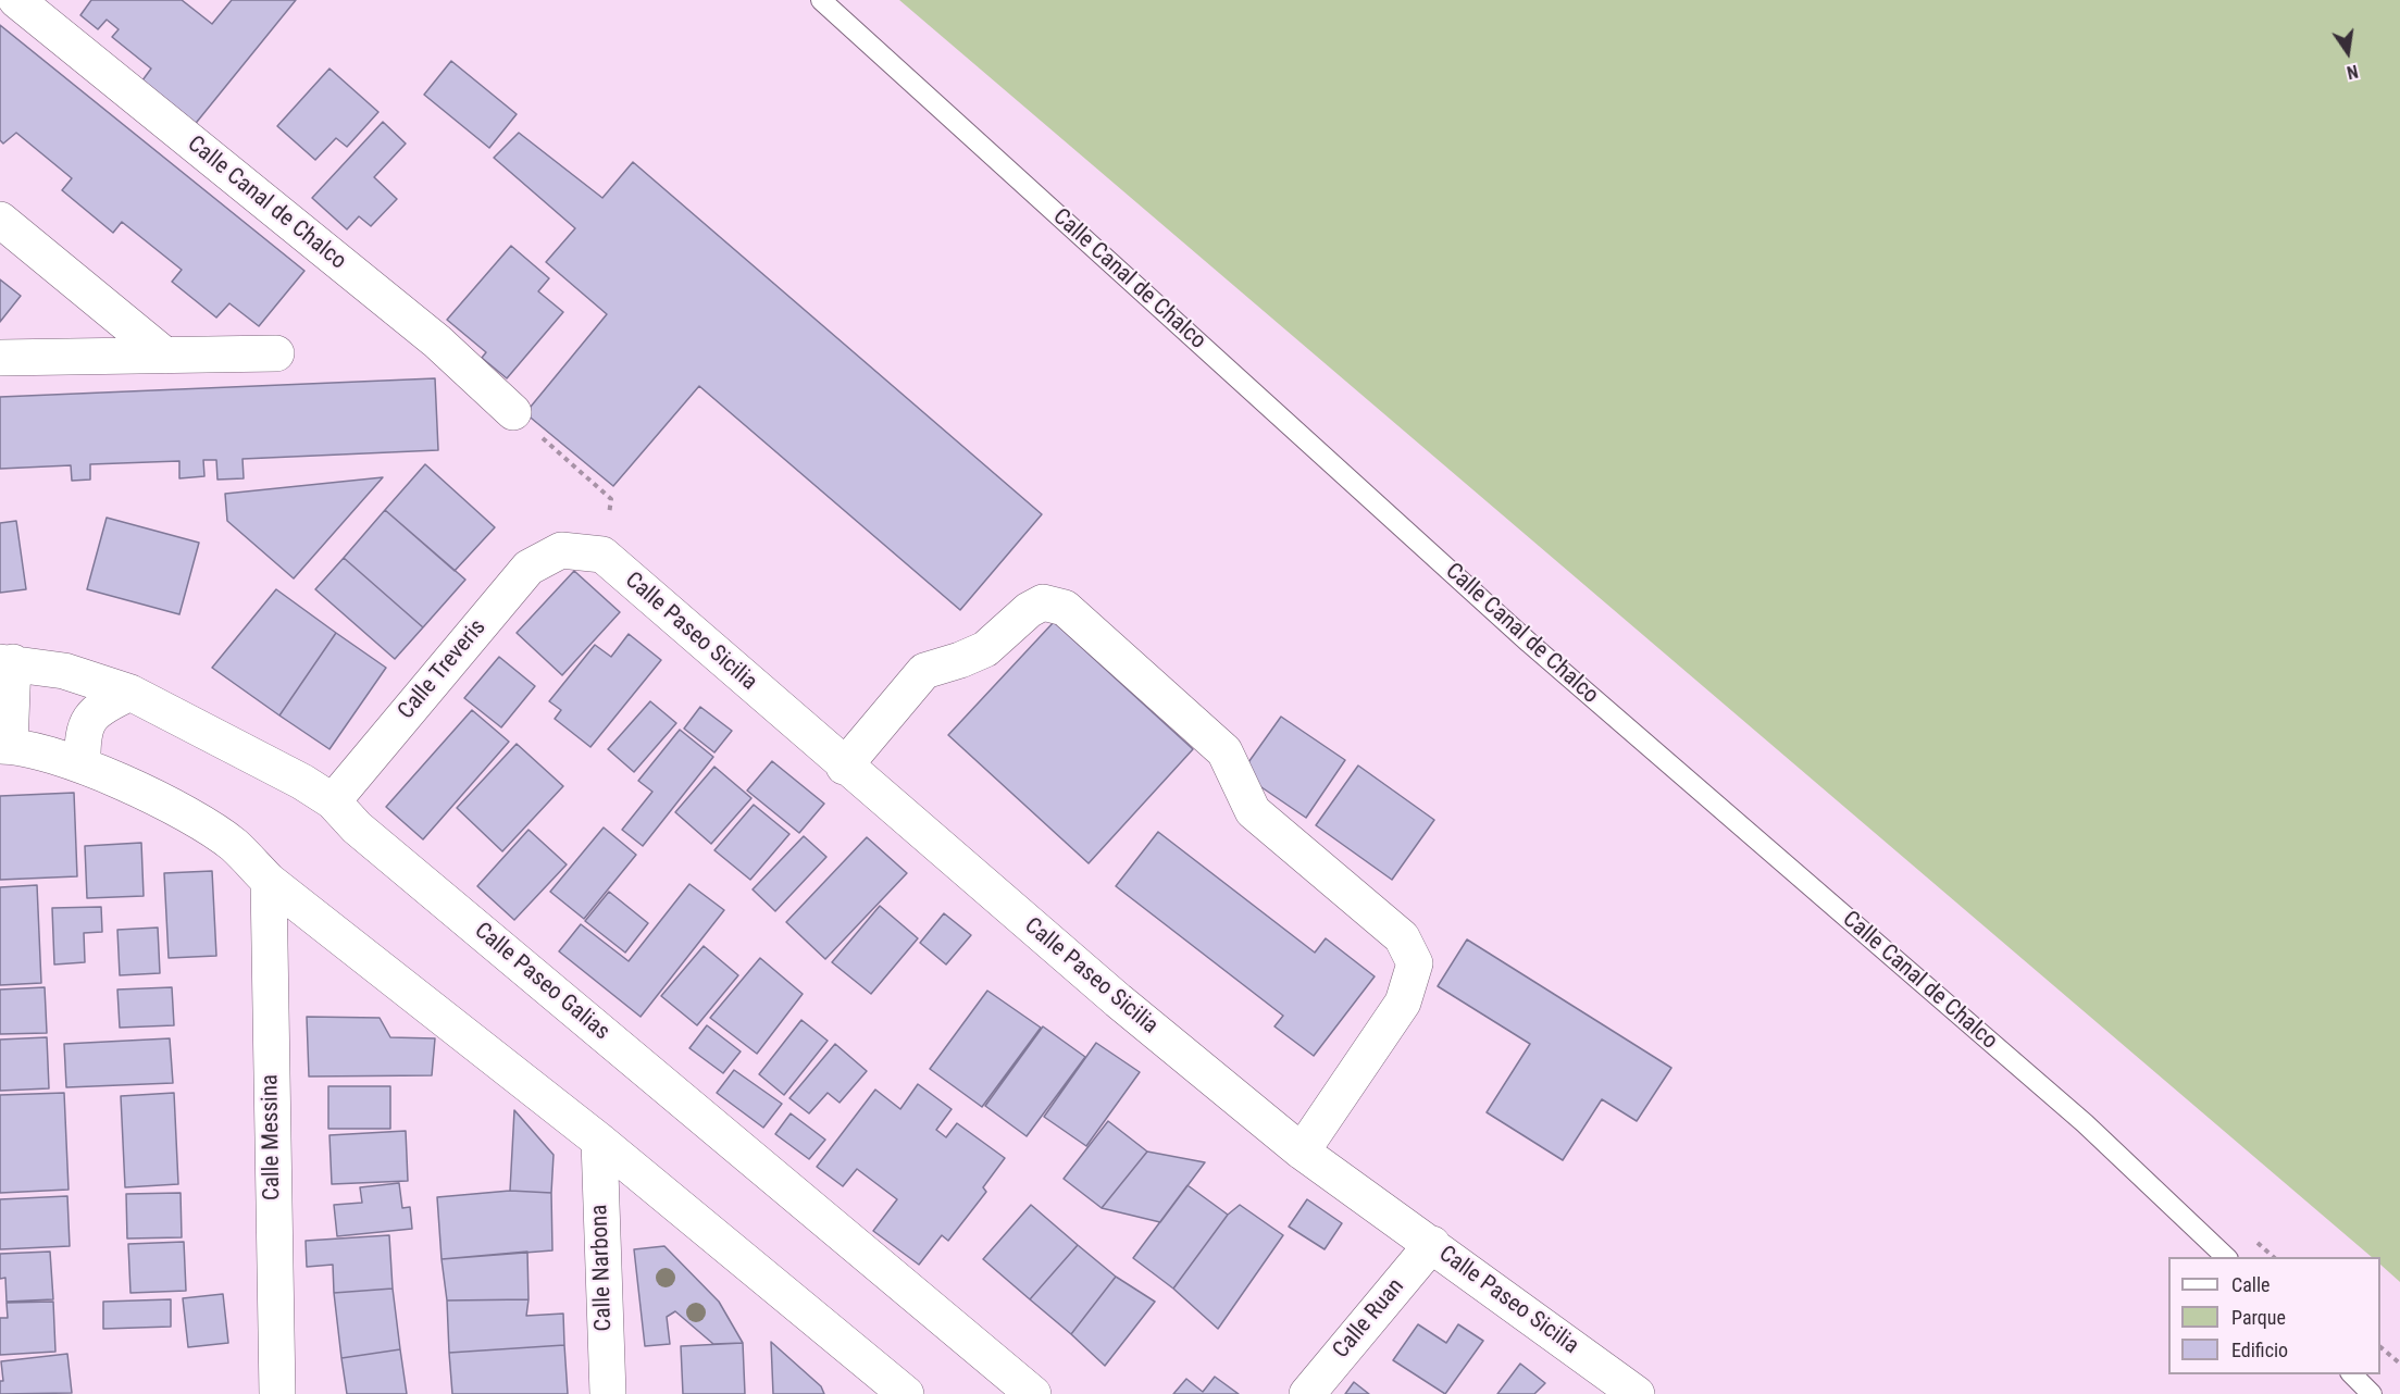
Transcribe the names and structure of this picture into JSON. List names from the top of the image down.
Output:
{
  "streets": {
    "street": [
      "Calle Canal de Chalco",
      "Calle Paseo Sicilia",
      "Calle Treveris",
      "Calle Paseo Galias",
      "Calle Messina",
      "Calle Narbona",
      "Calle Ruan"
    ]
  },
  "crossings": [
    ["Calle Paseo Sicilia", "Calle Treveris"],
    ["Calle Paseo Sicilia", "Calle Ruan"],
    ["Calle Treveris", "Calle Paseo Galias"]
  ],
  "legend": ["Calle", "Parque", "Edificio"],
  "north": "bottom"
}
